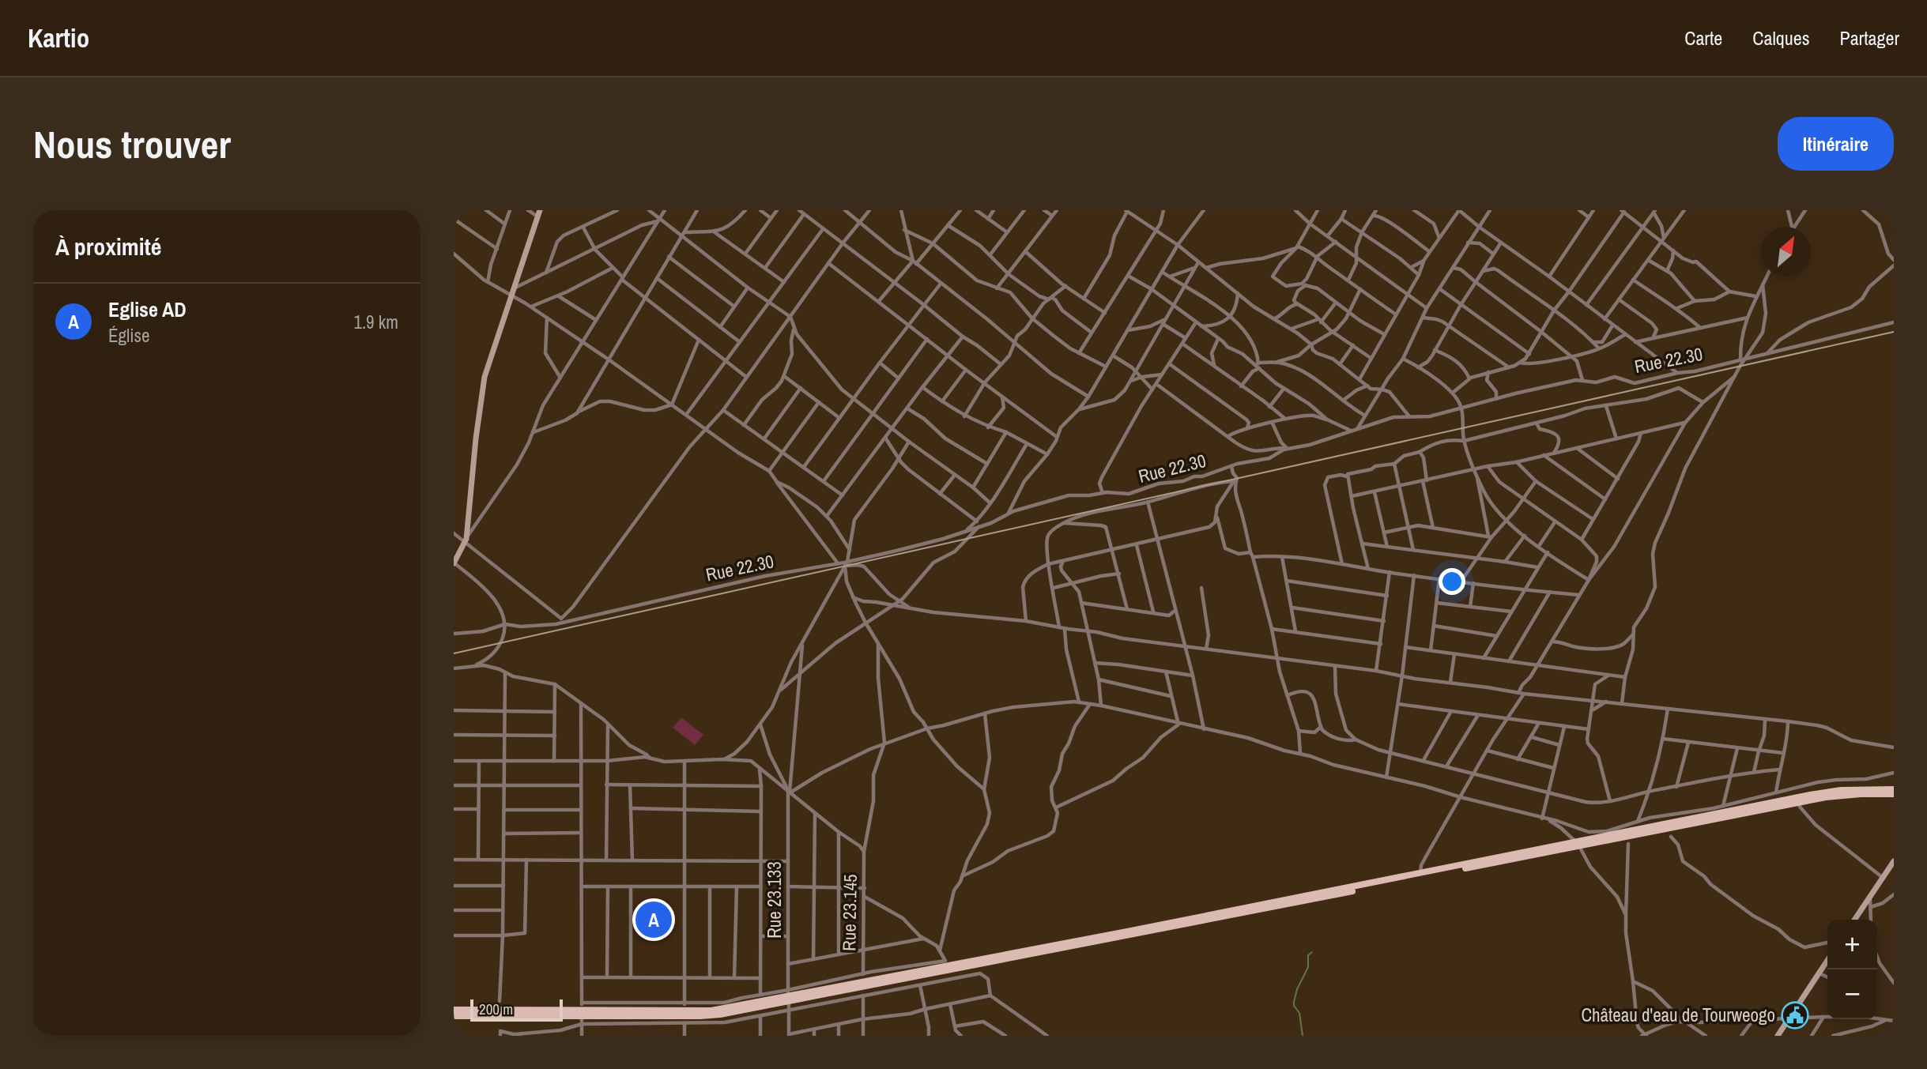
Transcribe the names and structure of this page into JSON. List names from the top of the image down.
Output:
{
  "streets": {
    "street": ["Rue 22.30", "Rue 23.133", "Rue 23.145"]
  },
  "places": {
    "public building": ["Château d'eau de Tourweogo"]
  },
  "scale_bar": "200 m",
  "north": "top right",
  "page": {
    "header": "Kartio",
    "nav": ["Carte", "Calques", "Partager"],
    "buttons": "Itinéraire",
    "title": "Nous trouver",
    "heading": "À proximité",
    "list": [
      {
        "mark": "A",
        "name": "Eglise AD",
        "note": "Église",
        "value": "1.9 km"
      }
    ],
    "pins": "A",
    "map_buttons": ["+", "−"],
    "scale": "200 m"
  }
}
